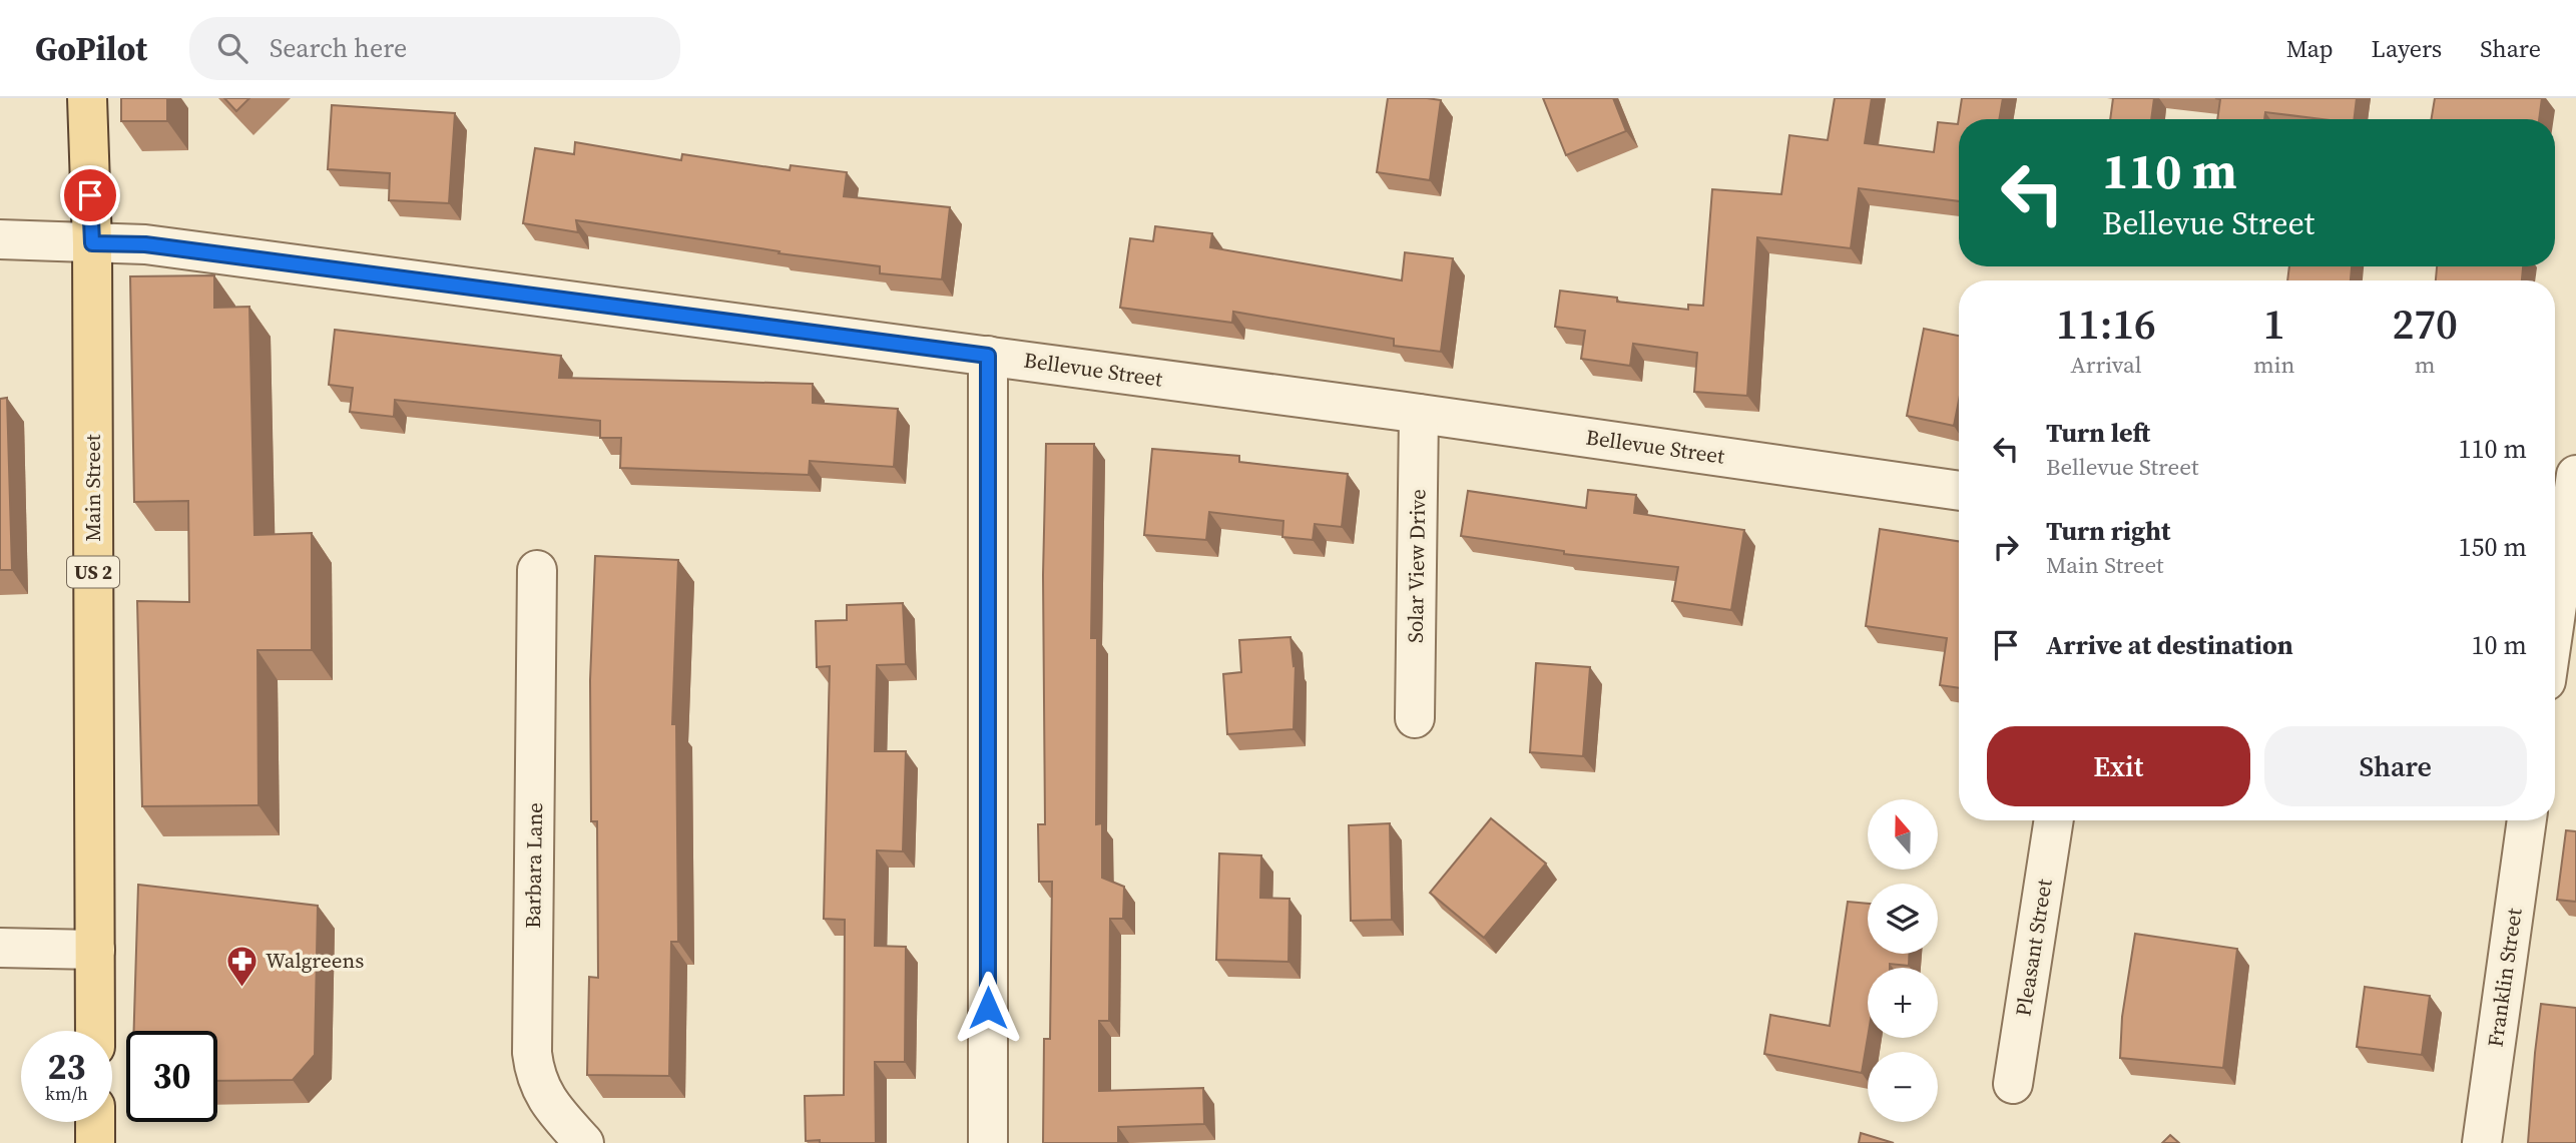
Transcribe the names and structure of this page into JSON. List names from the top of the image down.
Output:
{
  "streets": {
    "main road": ["Main Street", "US 2"],
    "street": [
      "Bellevue Street",
      "Solar View Drive",
      "Barbara Lane",
      "Pleasant Street",
      "Franklin Street"
    ]
  },
  "crossings": [
    ["Bellevue Street", "Main Street"],
    ["Bellevue Street", "Solar View Drive"]
  ],
  "places": {
    "pharmacy": ["Walgreens"]
  },
  "north": "top",
  "page": {
    "header": "GoPilot",
    "search": "Search here",
    "nav": ["Map", "Layers", "Share"],
    "turn": ["110 m", "Bellevue Street"],
    "eta": [
      "11:16",
      "Arrival",
      "1",
      "min",
      "270",
      "m"
    ],
    "list": [
      {
        "name": "Turn left",
        "note": "Bellevue Street",
        "value": "110 m"
      },
      {
        "name": "Turn right",
        "note": "Main Street",
        "value": "150 m"
      },
      {
        "name": "Arrive at destination",
        "value": "10 m"
      }
    ],
    "buttons": ["Exit", "Share"],
    "map_buttons": ["+", "−"],
    "speed": "23 km/h",
    "limit": "30"
  }
}
